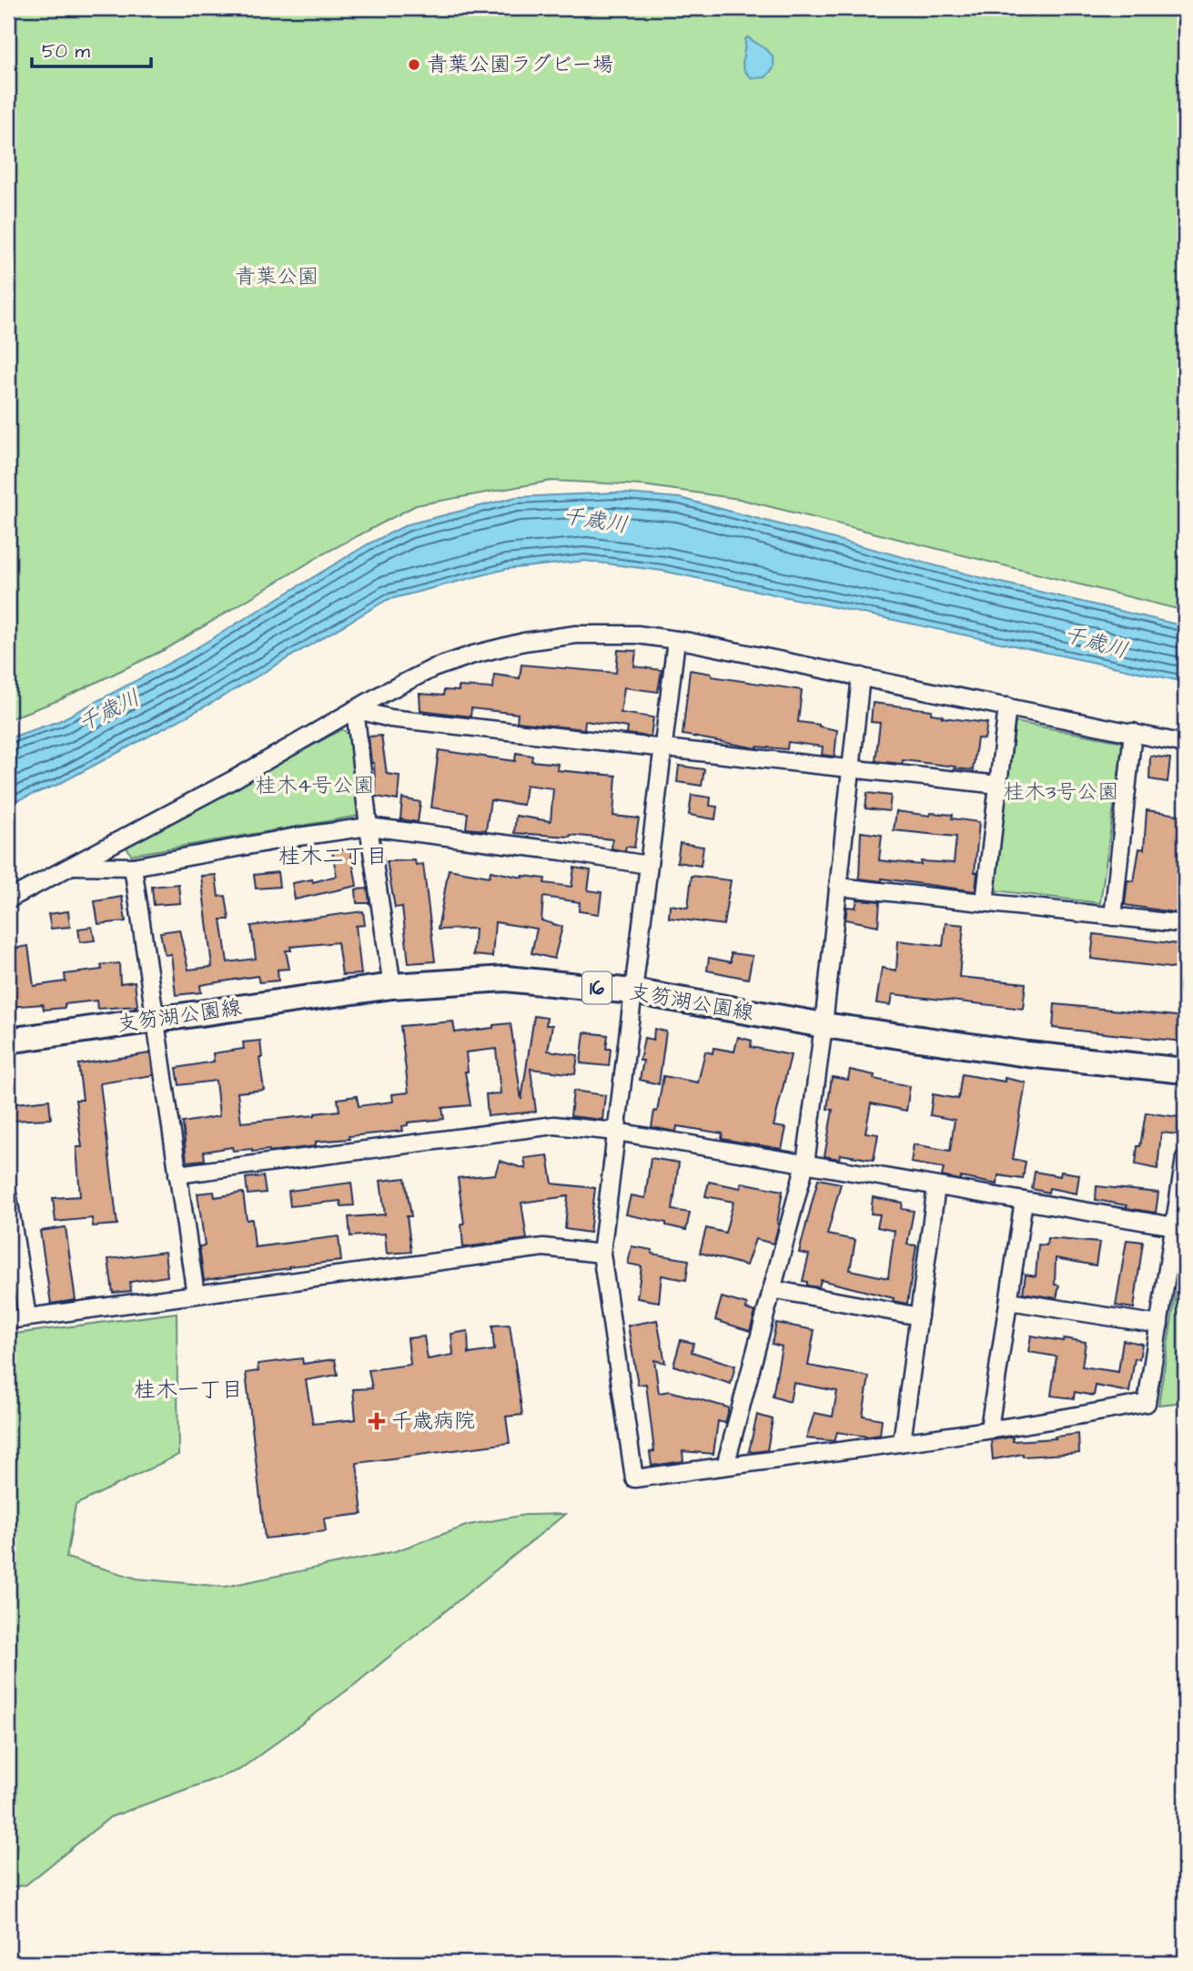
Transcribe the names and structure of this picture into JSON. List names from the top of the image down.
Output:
{
  "streets": {
    "main road": ["16", "支笏湖公園線"]
  },
  "districts": ["桂木二丁目", "桂木一丁目"],
  "water": ["千歳川"],
  "parks": ["青葉公園", "桂木4号公園", "桂木3号公園"],
  "places": {
    "other": ["青葉公園ラグビー場"],
    "health": ["千歳病院"]
  },
  "scale_bar": "50 m"
}
